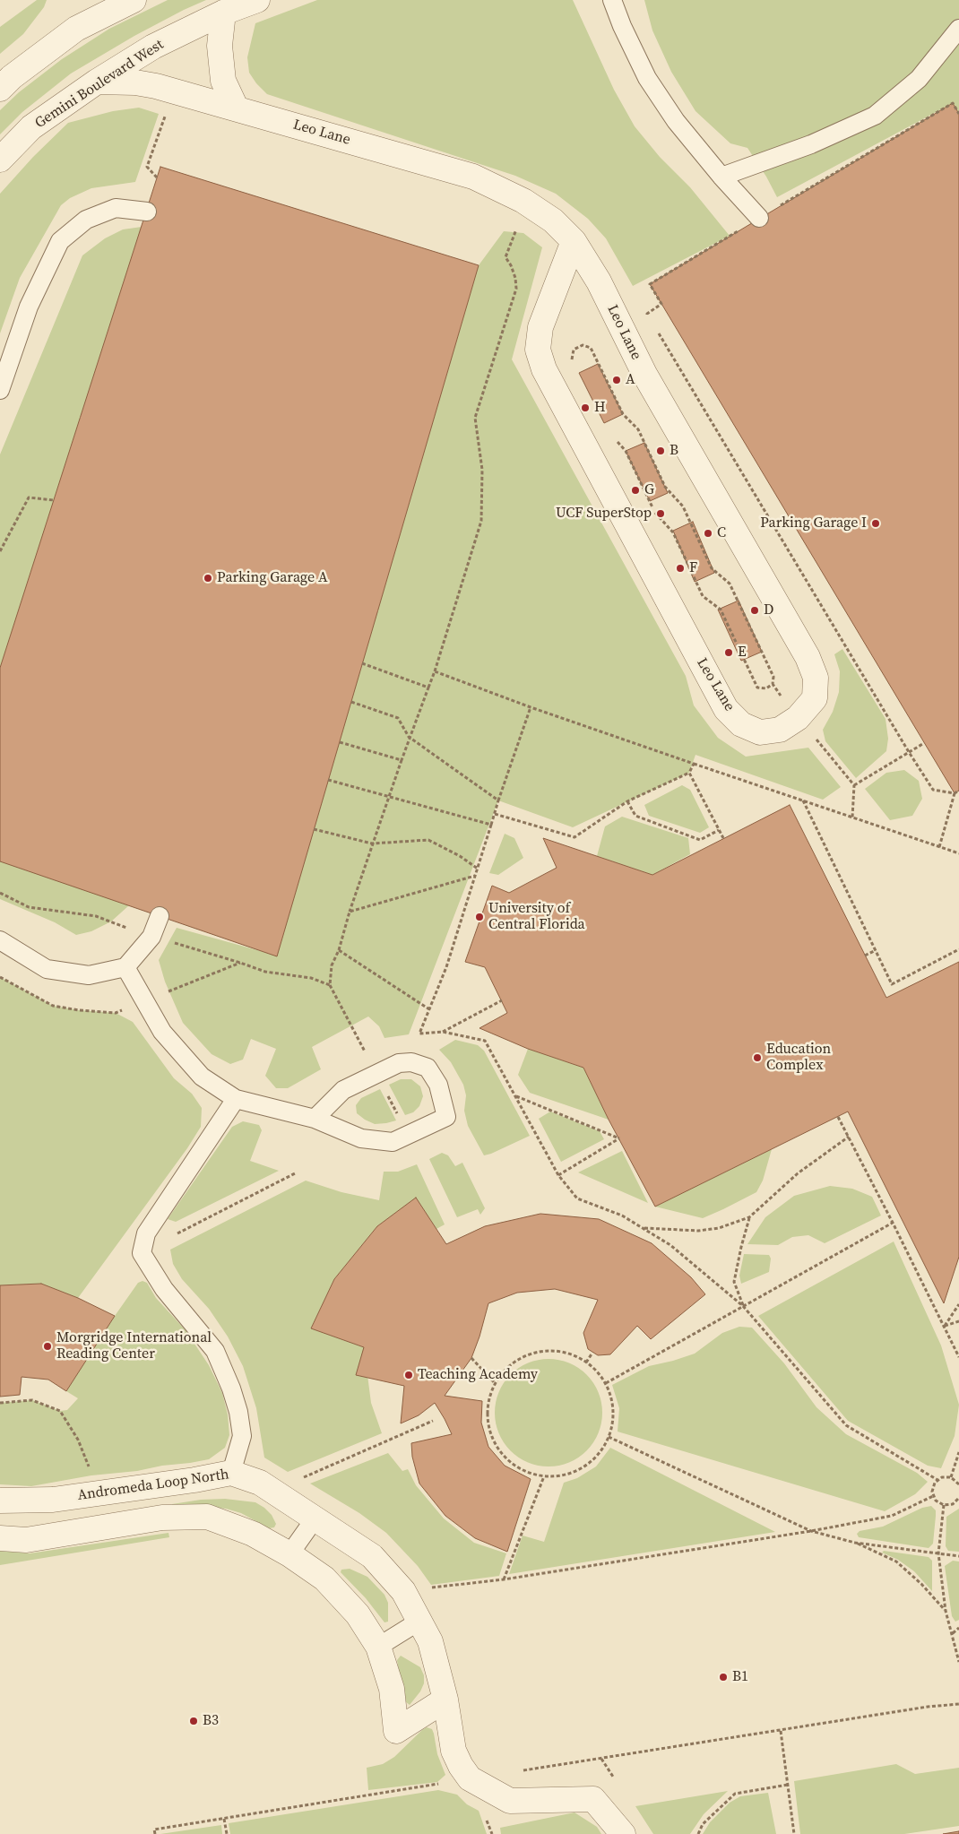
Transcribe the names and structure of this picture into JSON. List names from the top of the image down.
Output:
{
  "streets": {
    "street": ["Gemini Boulevard West", "Leo Lane", "Andromeda Loop North"]
  },
  "crossings": [
    ["Gemini Boulevard West", "Leo Lane"]
  ],
  "places": [
    "A",
    "H",
    "B",
    "G",
    "UCF SuperStop",
    "Parking Garage I",
    "C",
    "F",
    "Parking Garage A",
    "D",
    "E",
    "University of Central Florida",
    "Education Complex",
    "Morgridge International Reading Center",
    "Teaching Academy",
    "B1",
    "B3"
  ]
}
